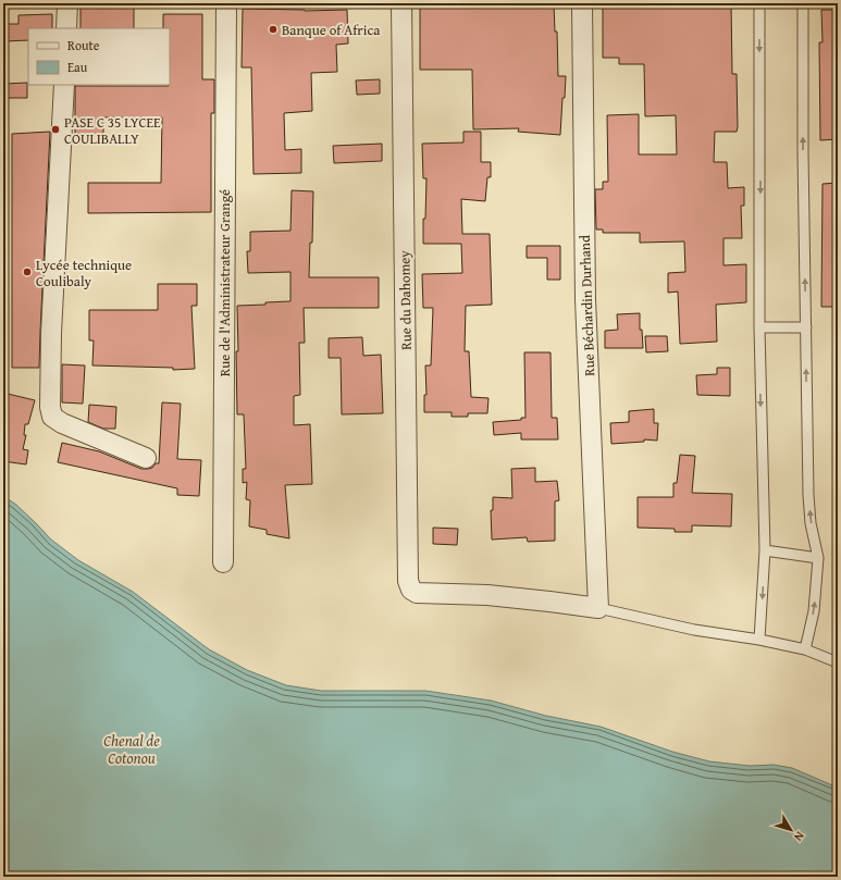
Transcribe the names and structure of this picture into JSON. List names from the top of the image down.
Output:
{
  "streets": {
    "street": ["Rue de l'Administrateur Grangé", "Rue du Dahomey", "Rue Béchardin Durhand"]
  },
  "crossings": [
    ["Rue du Dahomey", "Rue Béchardin Durhand"]
  ],
  "water": ["Chenal de Cotonou"],
  "places": ["Banque of Africa", "PASE C 35 LYCEE COULIBALLY", "Lycée technique Coulibaly"],
  "legend": ["Route", "Eau"],
  "north": "bottom right"
}
